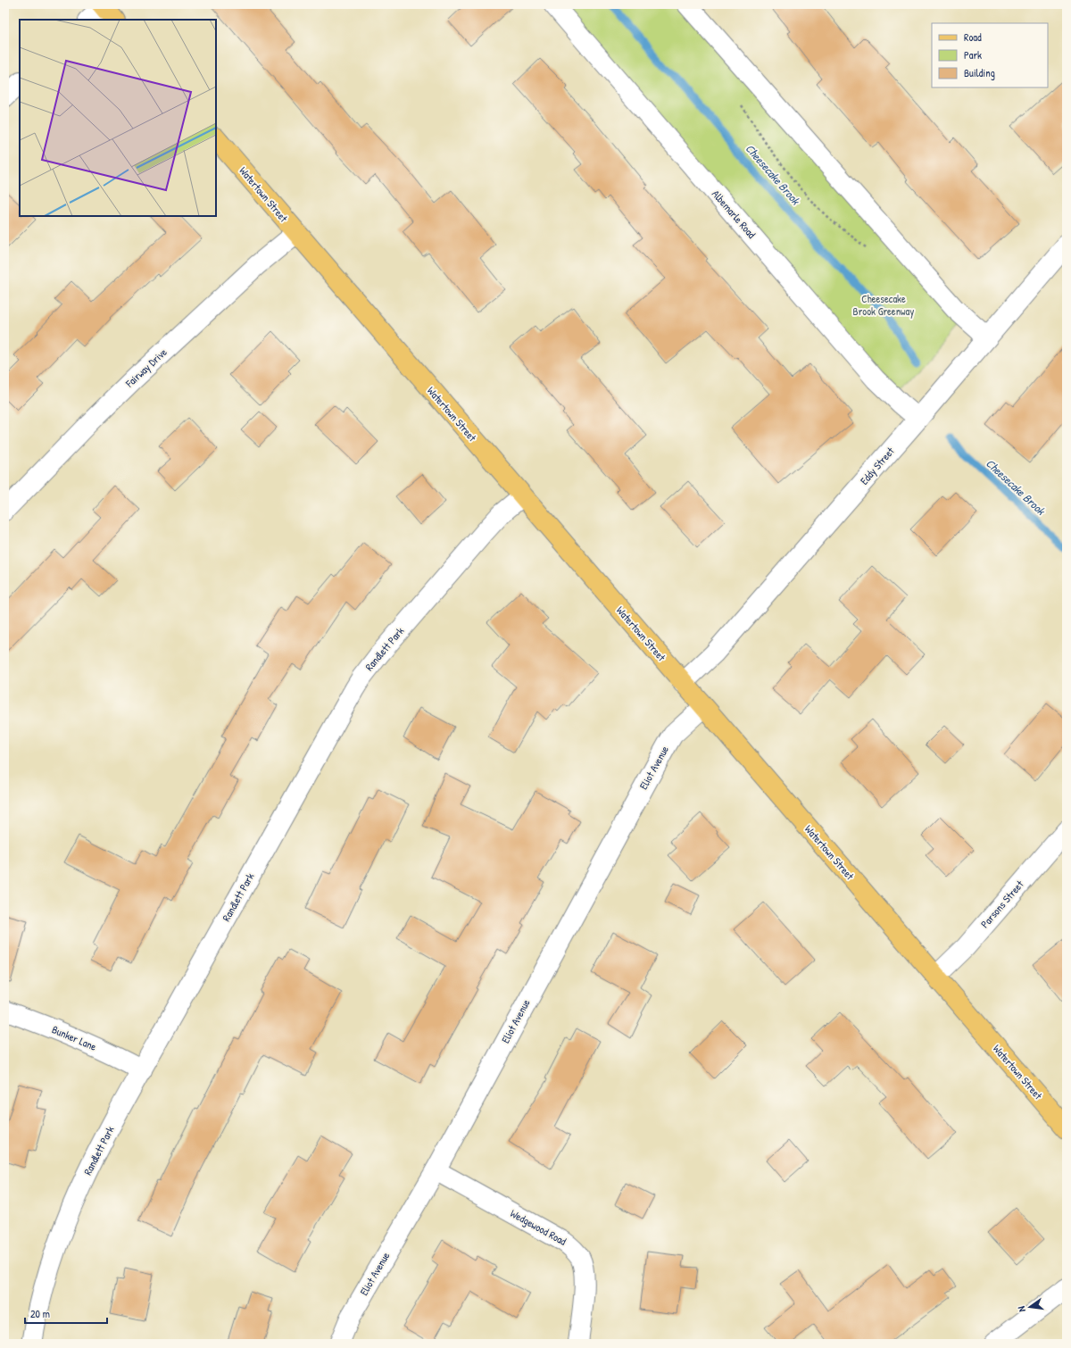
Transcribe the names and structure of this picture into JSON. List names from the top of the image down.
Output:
{
  "streets": {
    "main road": ["Watertown Street"],
    "street": [
      "Albemarle Road",
      "Fairway Drive",
      "Eddy Street",
      "Randlett Park",
      "Eliot Avenue",
      "Parsons Street",
      "Bunker Lane",
      "Wedgewood Road"
    ]
  },
  "crossings": [
    ["Watertown Street", "Fairway Drive"],
    ["Watertown Street", "Eddy Street"],
    ["Watertown Street", "Randlett Park"],
    ["Watertown Street", "Eliot Avenue"],
    ["Watertown Street", "Parsons Street"],
    ["Albemarle Road", "Eddy Street"],
    ["Randlett Park", "Bunker Lane"],
    ["Eliot Avenue", "Wedgewood Road"]
  ],
  "water": ["Cheesecake Brook"],
  "parks": ["Cheesecake Brook Greenway"],
  "legend": ["Road", "Park", "Building"],
  "scale_bar": "20 m",
  "north": "left"
}
